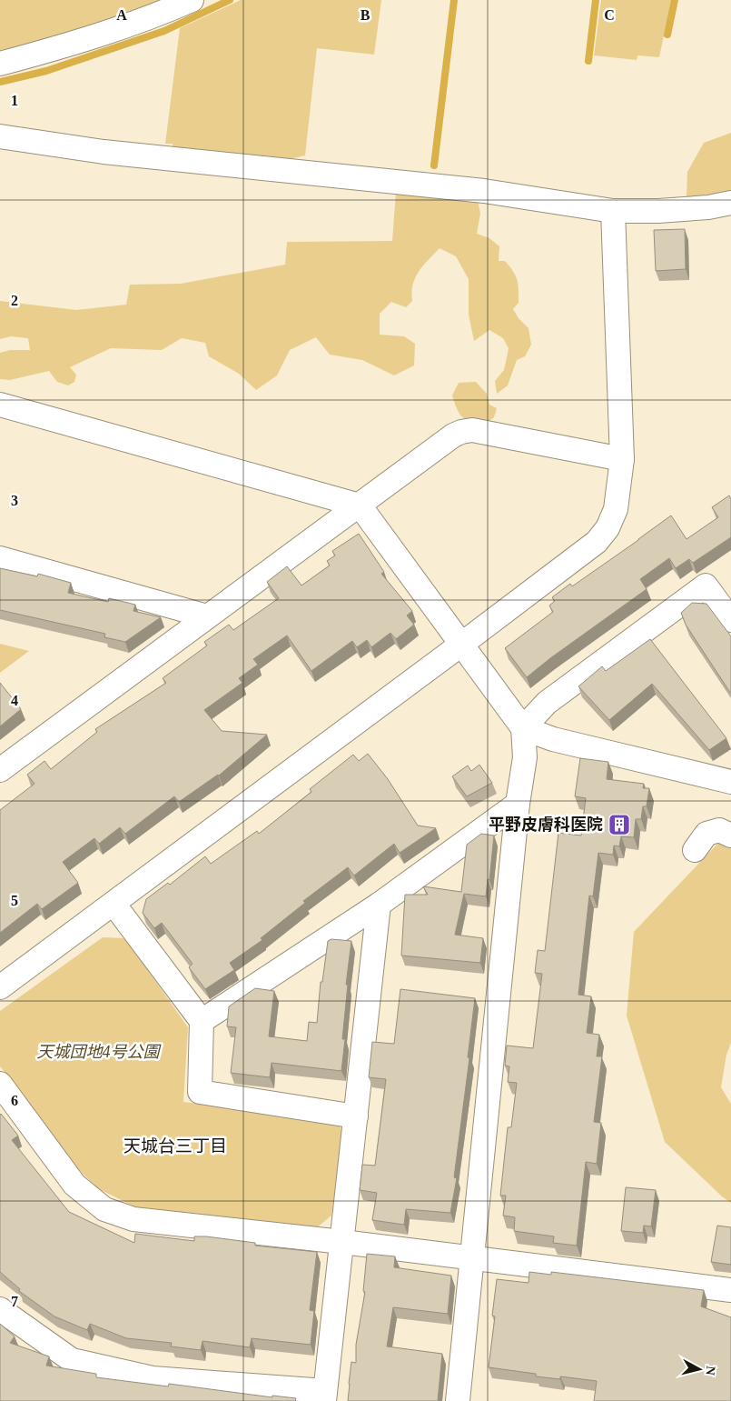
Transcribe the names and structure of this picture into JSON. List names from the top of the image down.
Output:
{
  "districts": ["天城台三丁目"],
  "parks": ["天城団地4号公園"],
  "places": {
    "building": ["平野皮膚科医院"]
  },
  "north": "right",
  "grid": {
    "columns": ["A", "B", "C"],
    "rows": [
      "1",
      "2",
      "3",
      "4",
      "5",
      "6",
      "7"
    ]
  }
}
